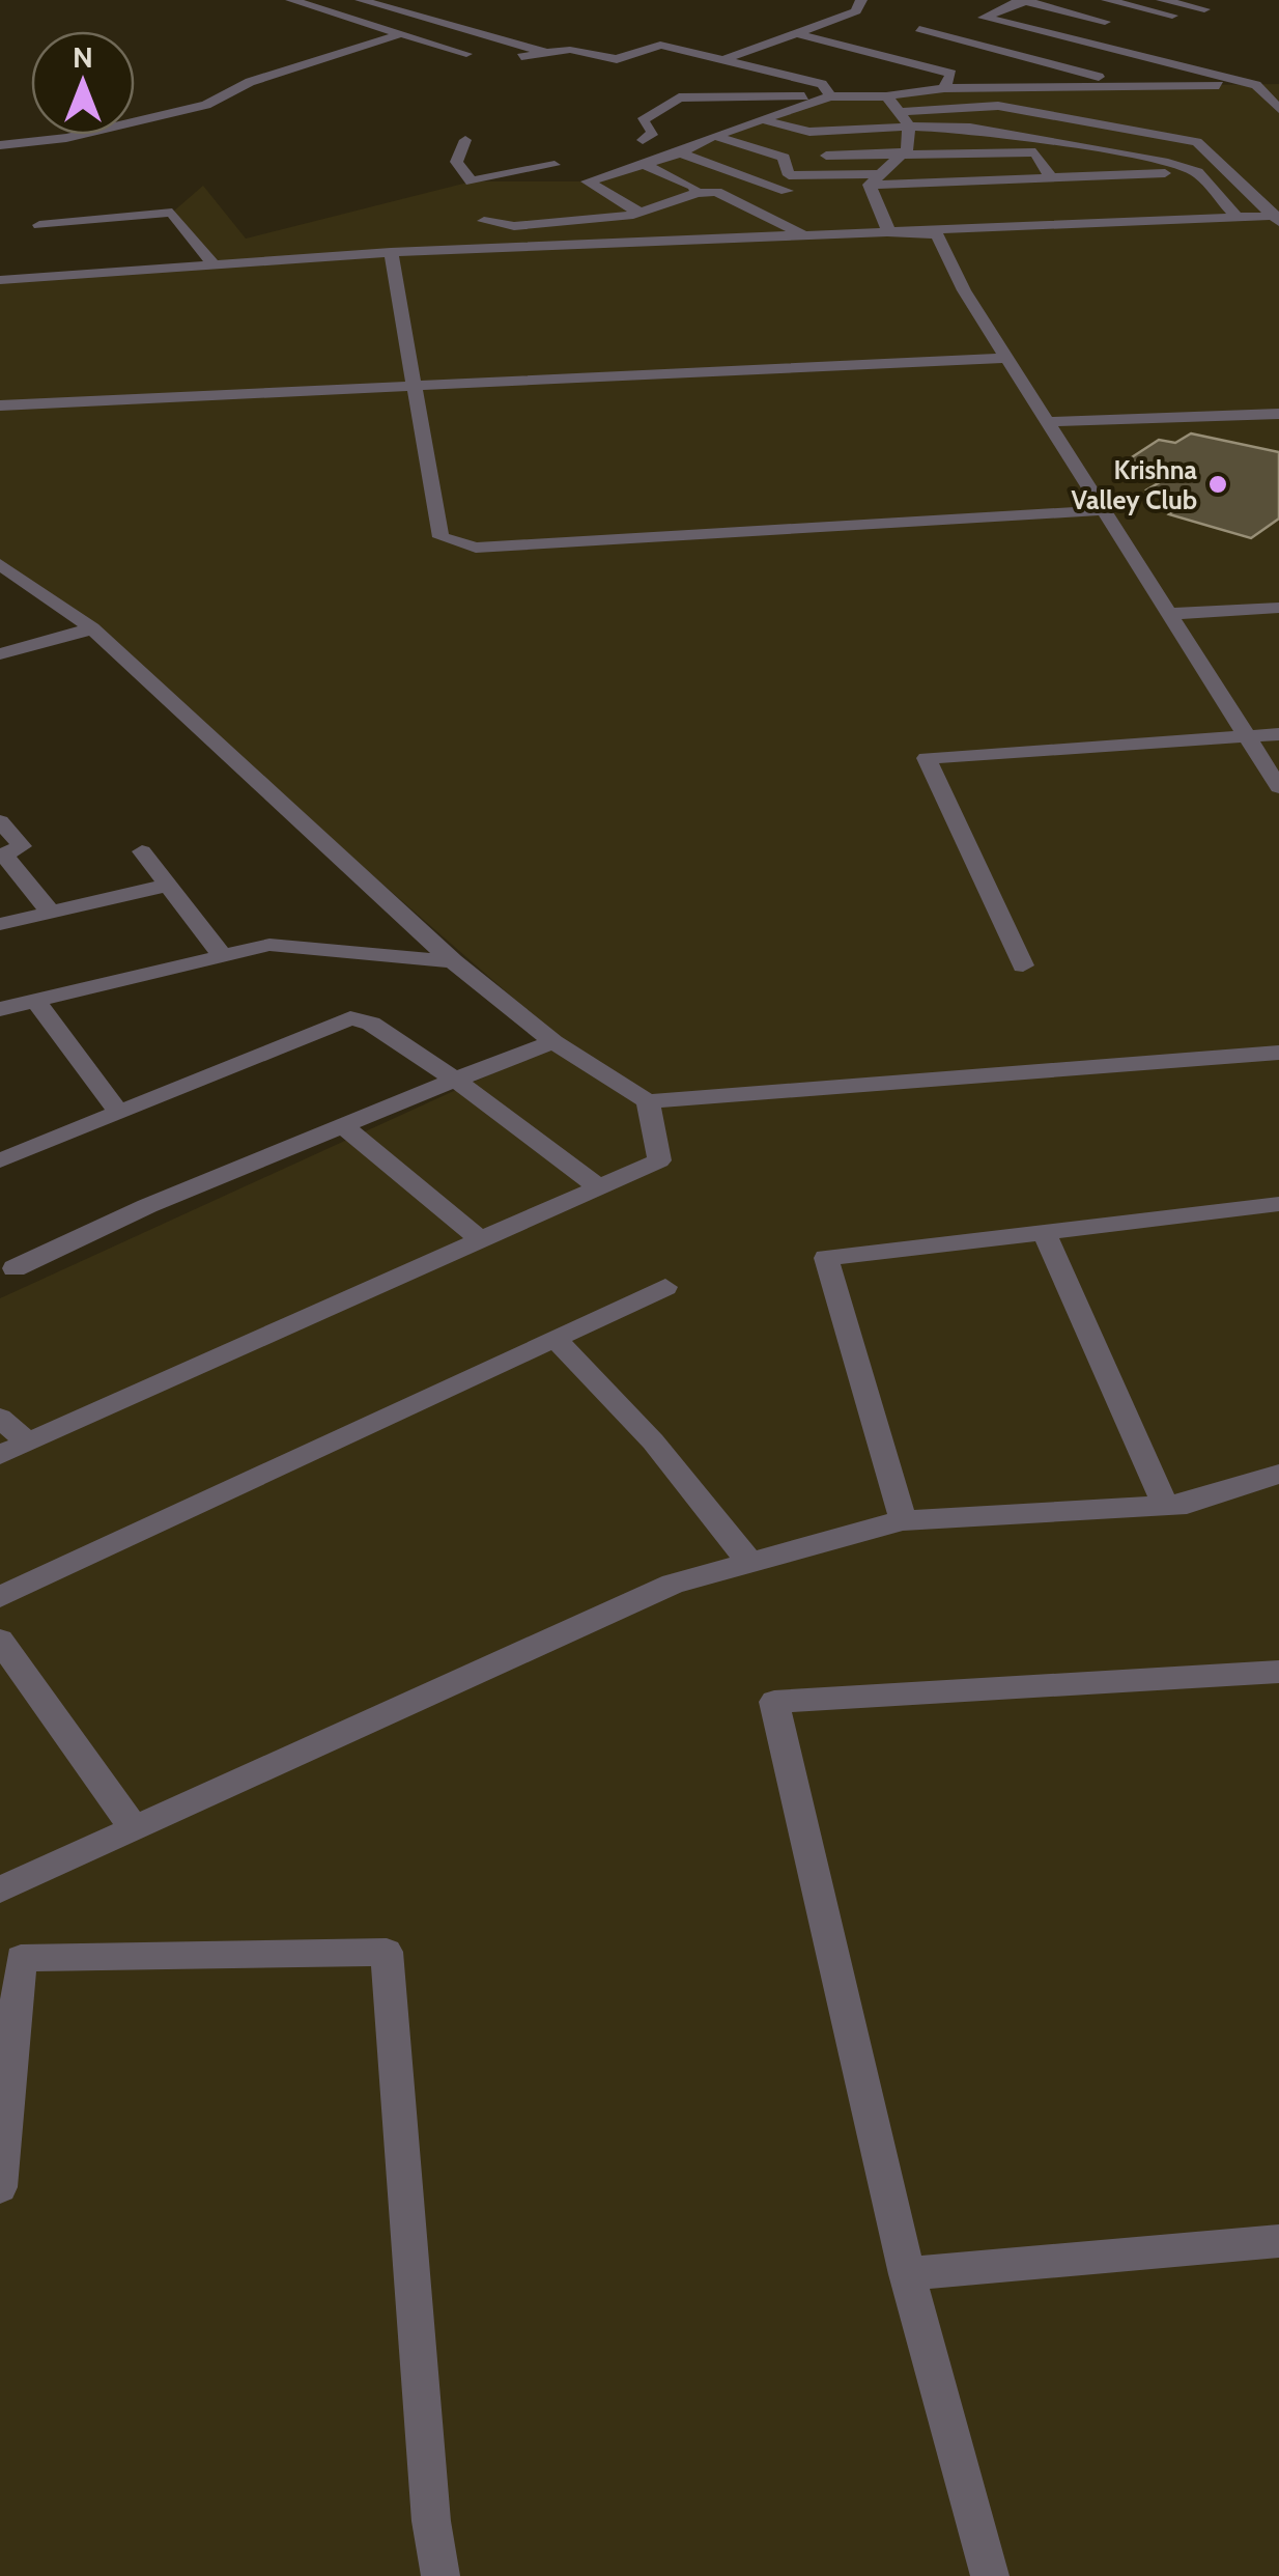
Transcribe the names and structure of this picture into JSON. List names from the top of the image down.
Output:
{
  "places": ["Krishna Valley Club"],
  "north": "top"
}
